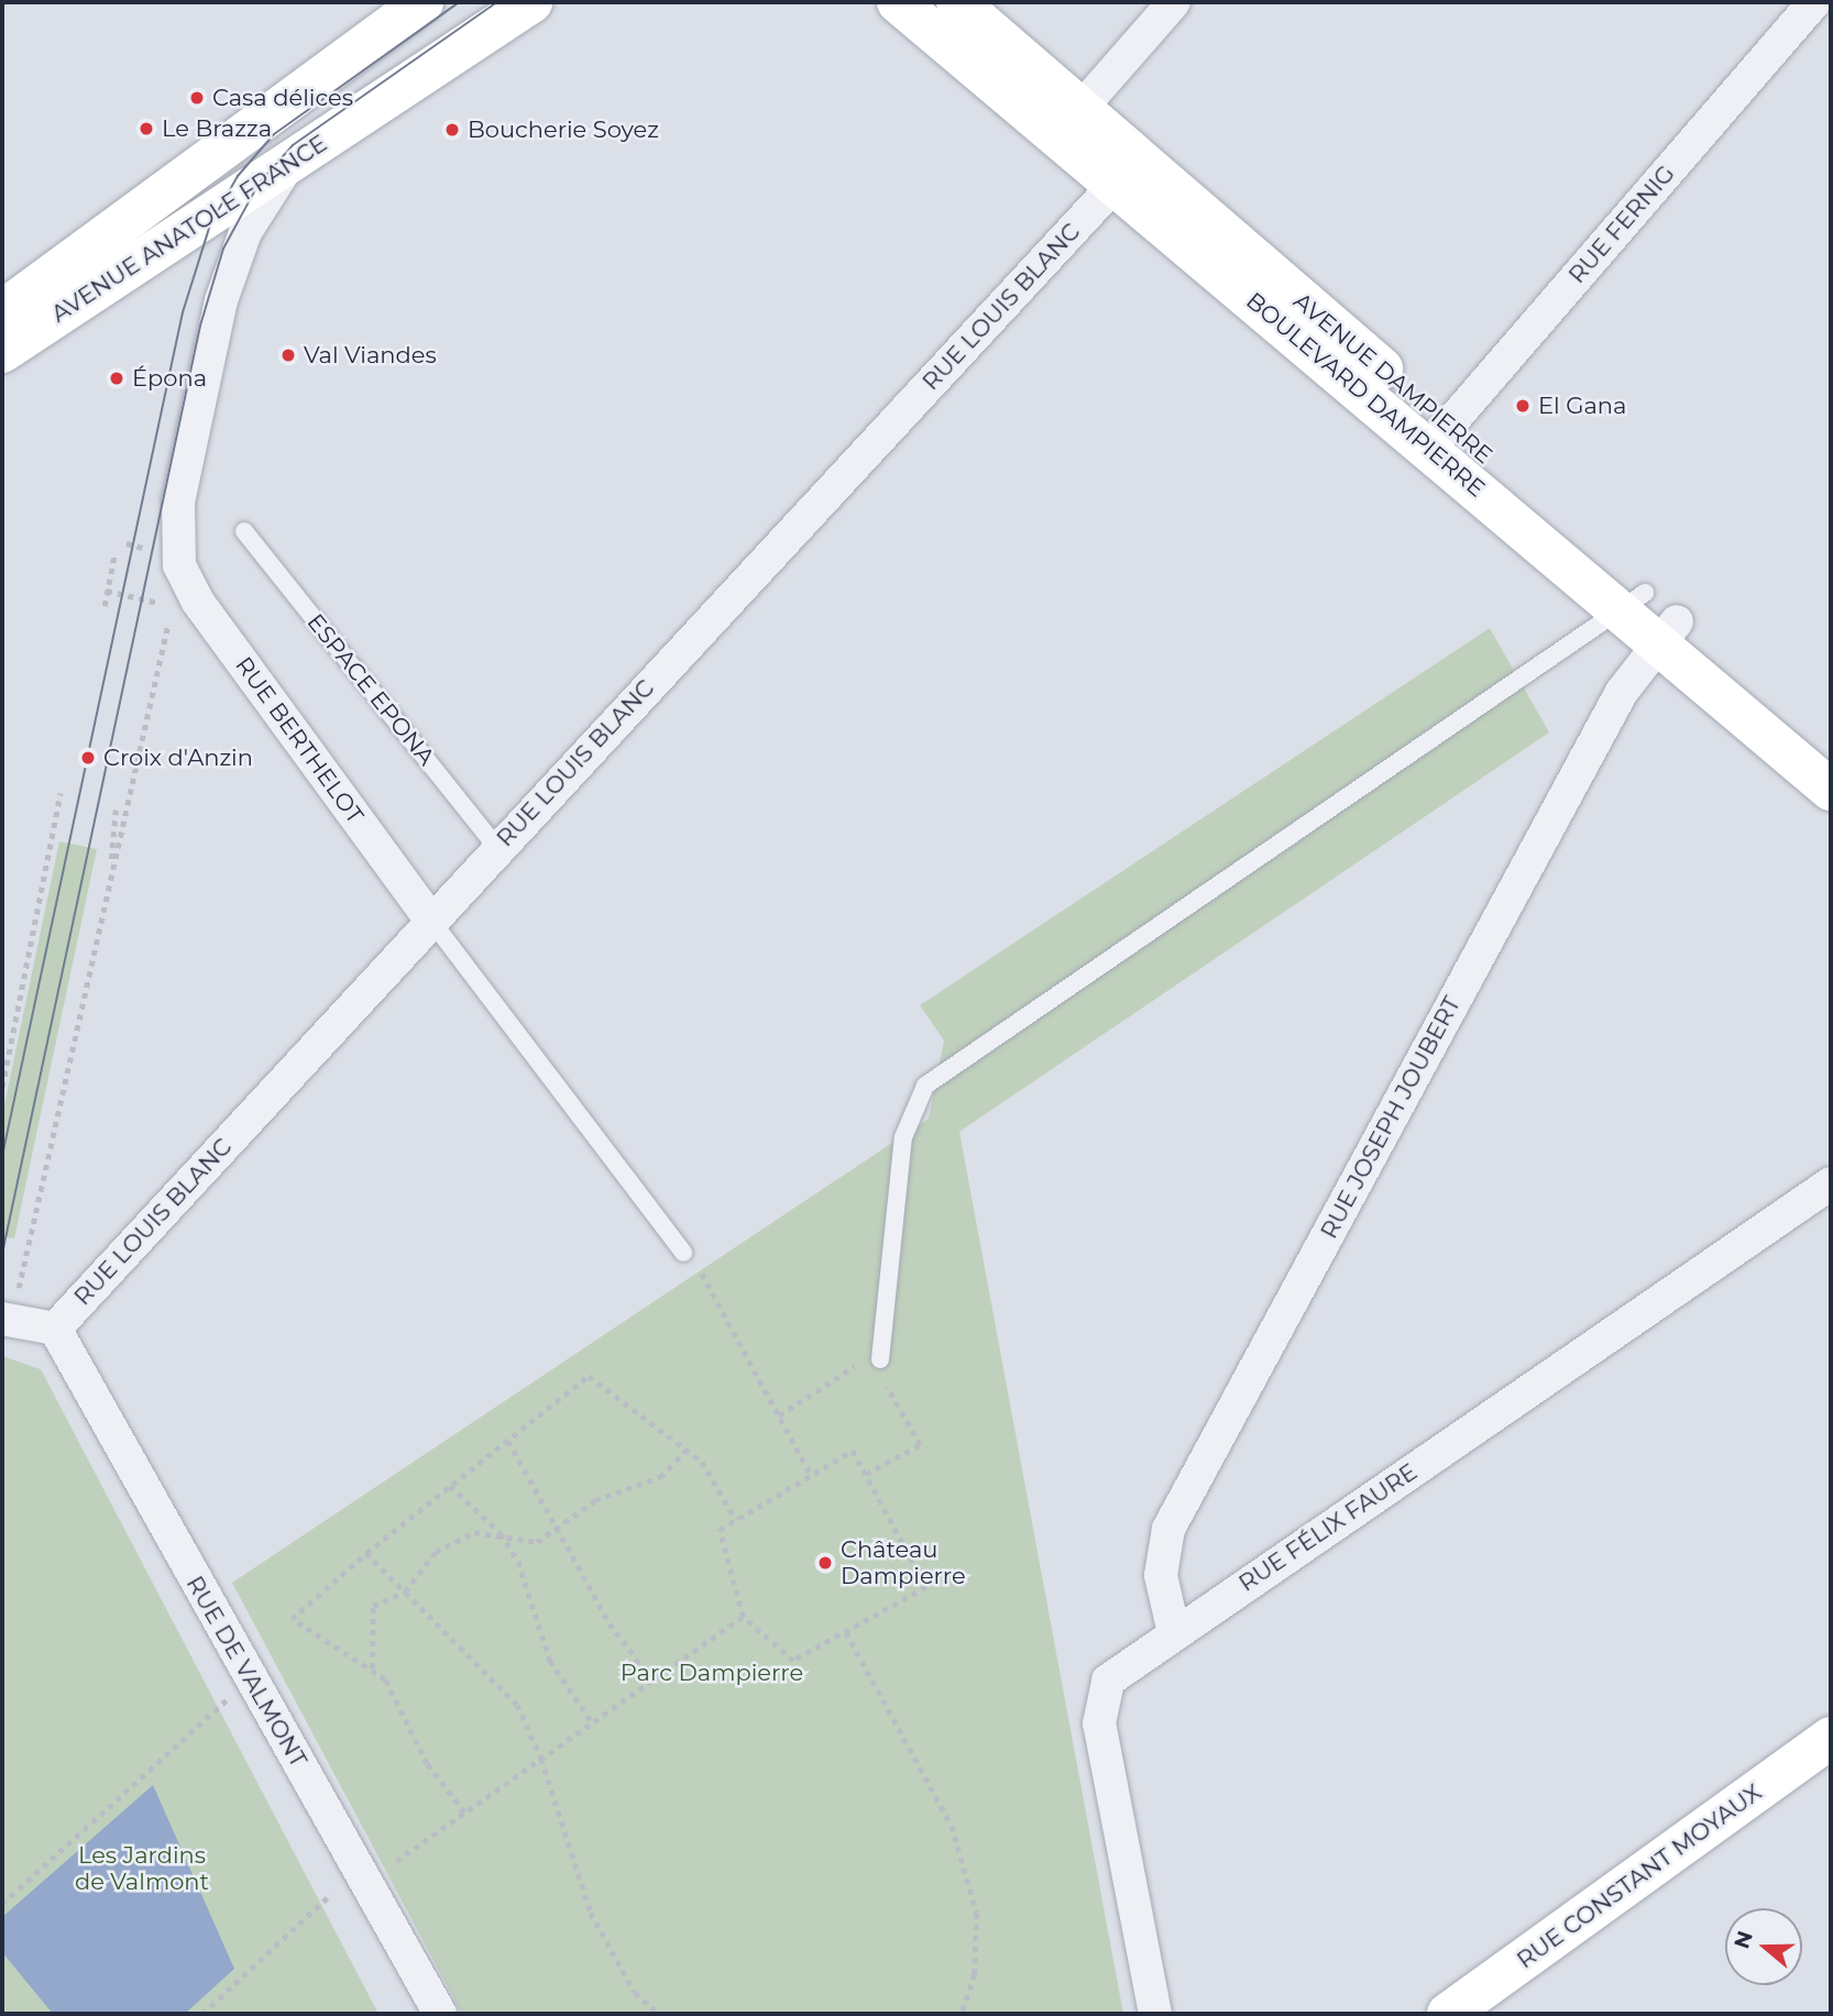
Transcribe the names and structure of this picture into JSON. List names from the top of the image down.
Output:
{
  "streets": {
    "main road": ["AVENUE ANATOLE FRANCE", "BOULEVARD DAMPIERRE", "RUE CONSTANT MOYAUX"],
    "street": [
      "RUE FERNIG",
      "RUE LOUIS BLANC",
      "RUE BERTHELOT",
      "RUE JOSEPH JOUBERT",
      "RUE FÉLIX FAURE",
      "RUE DE VALMONT"
    ],
    "lane": ["ESPACE EPONA"]
  },
  "crossings": [
    ["RUE FERNIG", "BOULEVARD DAMPIERRE"],
    ["AVENUE ANATOLE FRANCE", "RUE BERTHELOT"],
    ["RUE LOUIS BLANC", "BOULEVARD DAMPIERRE"],
    ["RUE LOUIS BLANC", "ESPACE EPONA"],
    ["RUE LOUIS BLANC", "RUE BERTHELOT"],
    ["RUE LOUIS BLANC", "RUE DE VALMONT"],
    ["BOULEVARD DAMPIERRE", "RUE JOSEPH JOUBERT"],
    ["RUE JOSEPH JOUBERT", "RUE FÉLIX FAURE"]
  ],
  "parks": ["Parc Dampierre", "Les Jardins de Valmont"],
  "places": [
    "Casa délices",
    "Le Brazza",
    "Boucherie Soyez",
    "Val Viandes",
    "Épona",
    "El Gana",
    "Croix d'Anzin",
    "Château Dampierre"
  ],
  "north": "left"
}
